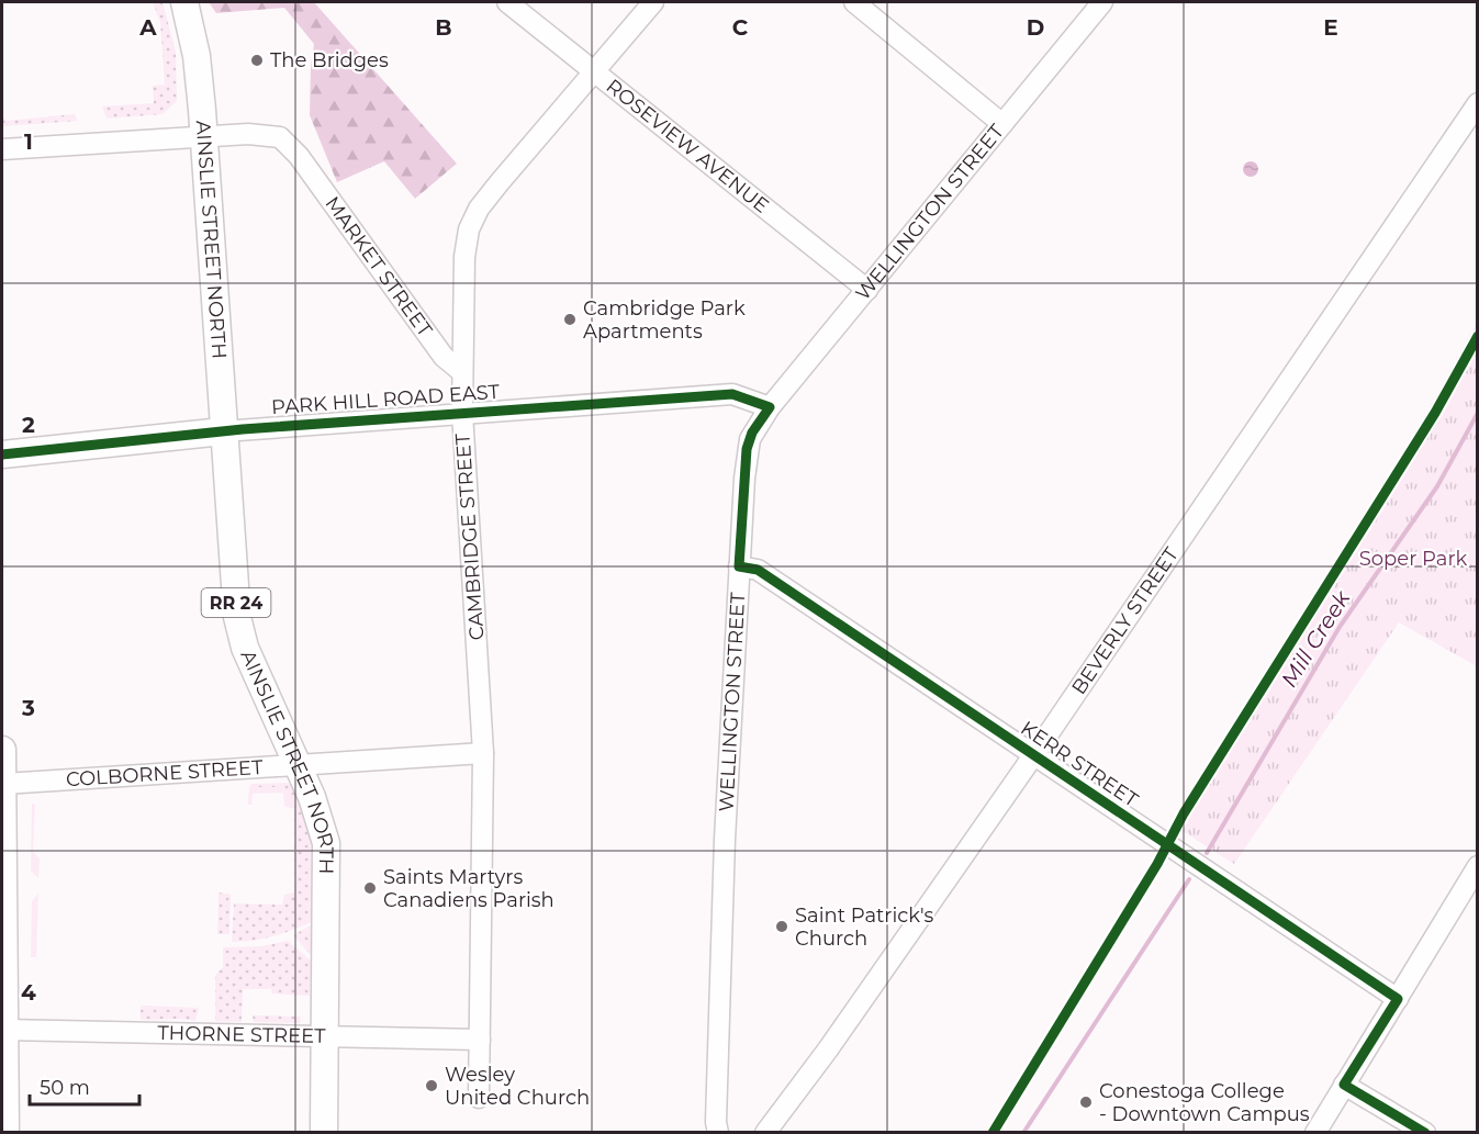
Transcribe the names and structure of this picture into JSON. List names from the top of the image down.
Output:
{
  "streets": {
    "main road": ["AINSLIE STREET NORTH", "PARK HILL ROAD EAST", "RR 24"],
    "street": [
      "ROSEVIEW AVENUE",
      "WELLINGTON STREET",
      "MARKET STREET",
      "CAMBRIDGE STREET",
      "BEVERLY STREET",
      "KERR STREET",
      "COLBORNE STREET",
      "THORNE STREET"
    ]
  },
  "crossings": [
    ["ROSEVIEW AVENUE", "WELLINGTON STREET"],
    ["ROSEVIEW AVENUE", "CAMBRIDGE STREET"],
    ["WELLINGTON STREET", "PARK HILL ROAD EAST"],
    ["WELLINGTON STREET", "KERR STREET"],
    ["AINSLIE STREET NORTH", "MARKET STREET"],
    ["AINSLIE STREET NORTH", "PARK HILL ROAD EAST"],
    ["AINSLIE STREET NORTH", "COLBORNE STREET"],
    ["AINSLIE STREET NORTH", "THORNE STREET"],
    ["MARKET STREET", "CAMBRIDGE STREET"],
    ["PARK HILL ROAD EAST", "CAMBRIDGE STREET"],
    ["CAMBRIDGE STREET", "COLBORNE STREET"],
    ["CAMBRIDGE STREET", "THORNE STREET"],
    ["BEVERLY STREET", "KERR STREET"]
  ],
  "water": ["Mill Creek"],
  "parks": ["Soper Park"],
  "places": [
    "The Bridges",
    "Cambridge Park Apartments",
    "Saints Martyrs Canadiens Parish",
    "Saint Patrick's Church",
    "Wesley United Church",
    "Conestoga College - Downtown Campus"
  ],
  "scale_bar": "50 m",
  "grid": {
    "columns": [
      "A",
      "B",
      "C",
      "D",
      "E"
    ],
    "rows": [
      "1",
      "2",
      "3",
      "4"
    ]
  }
}
